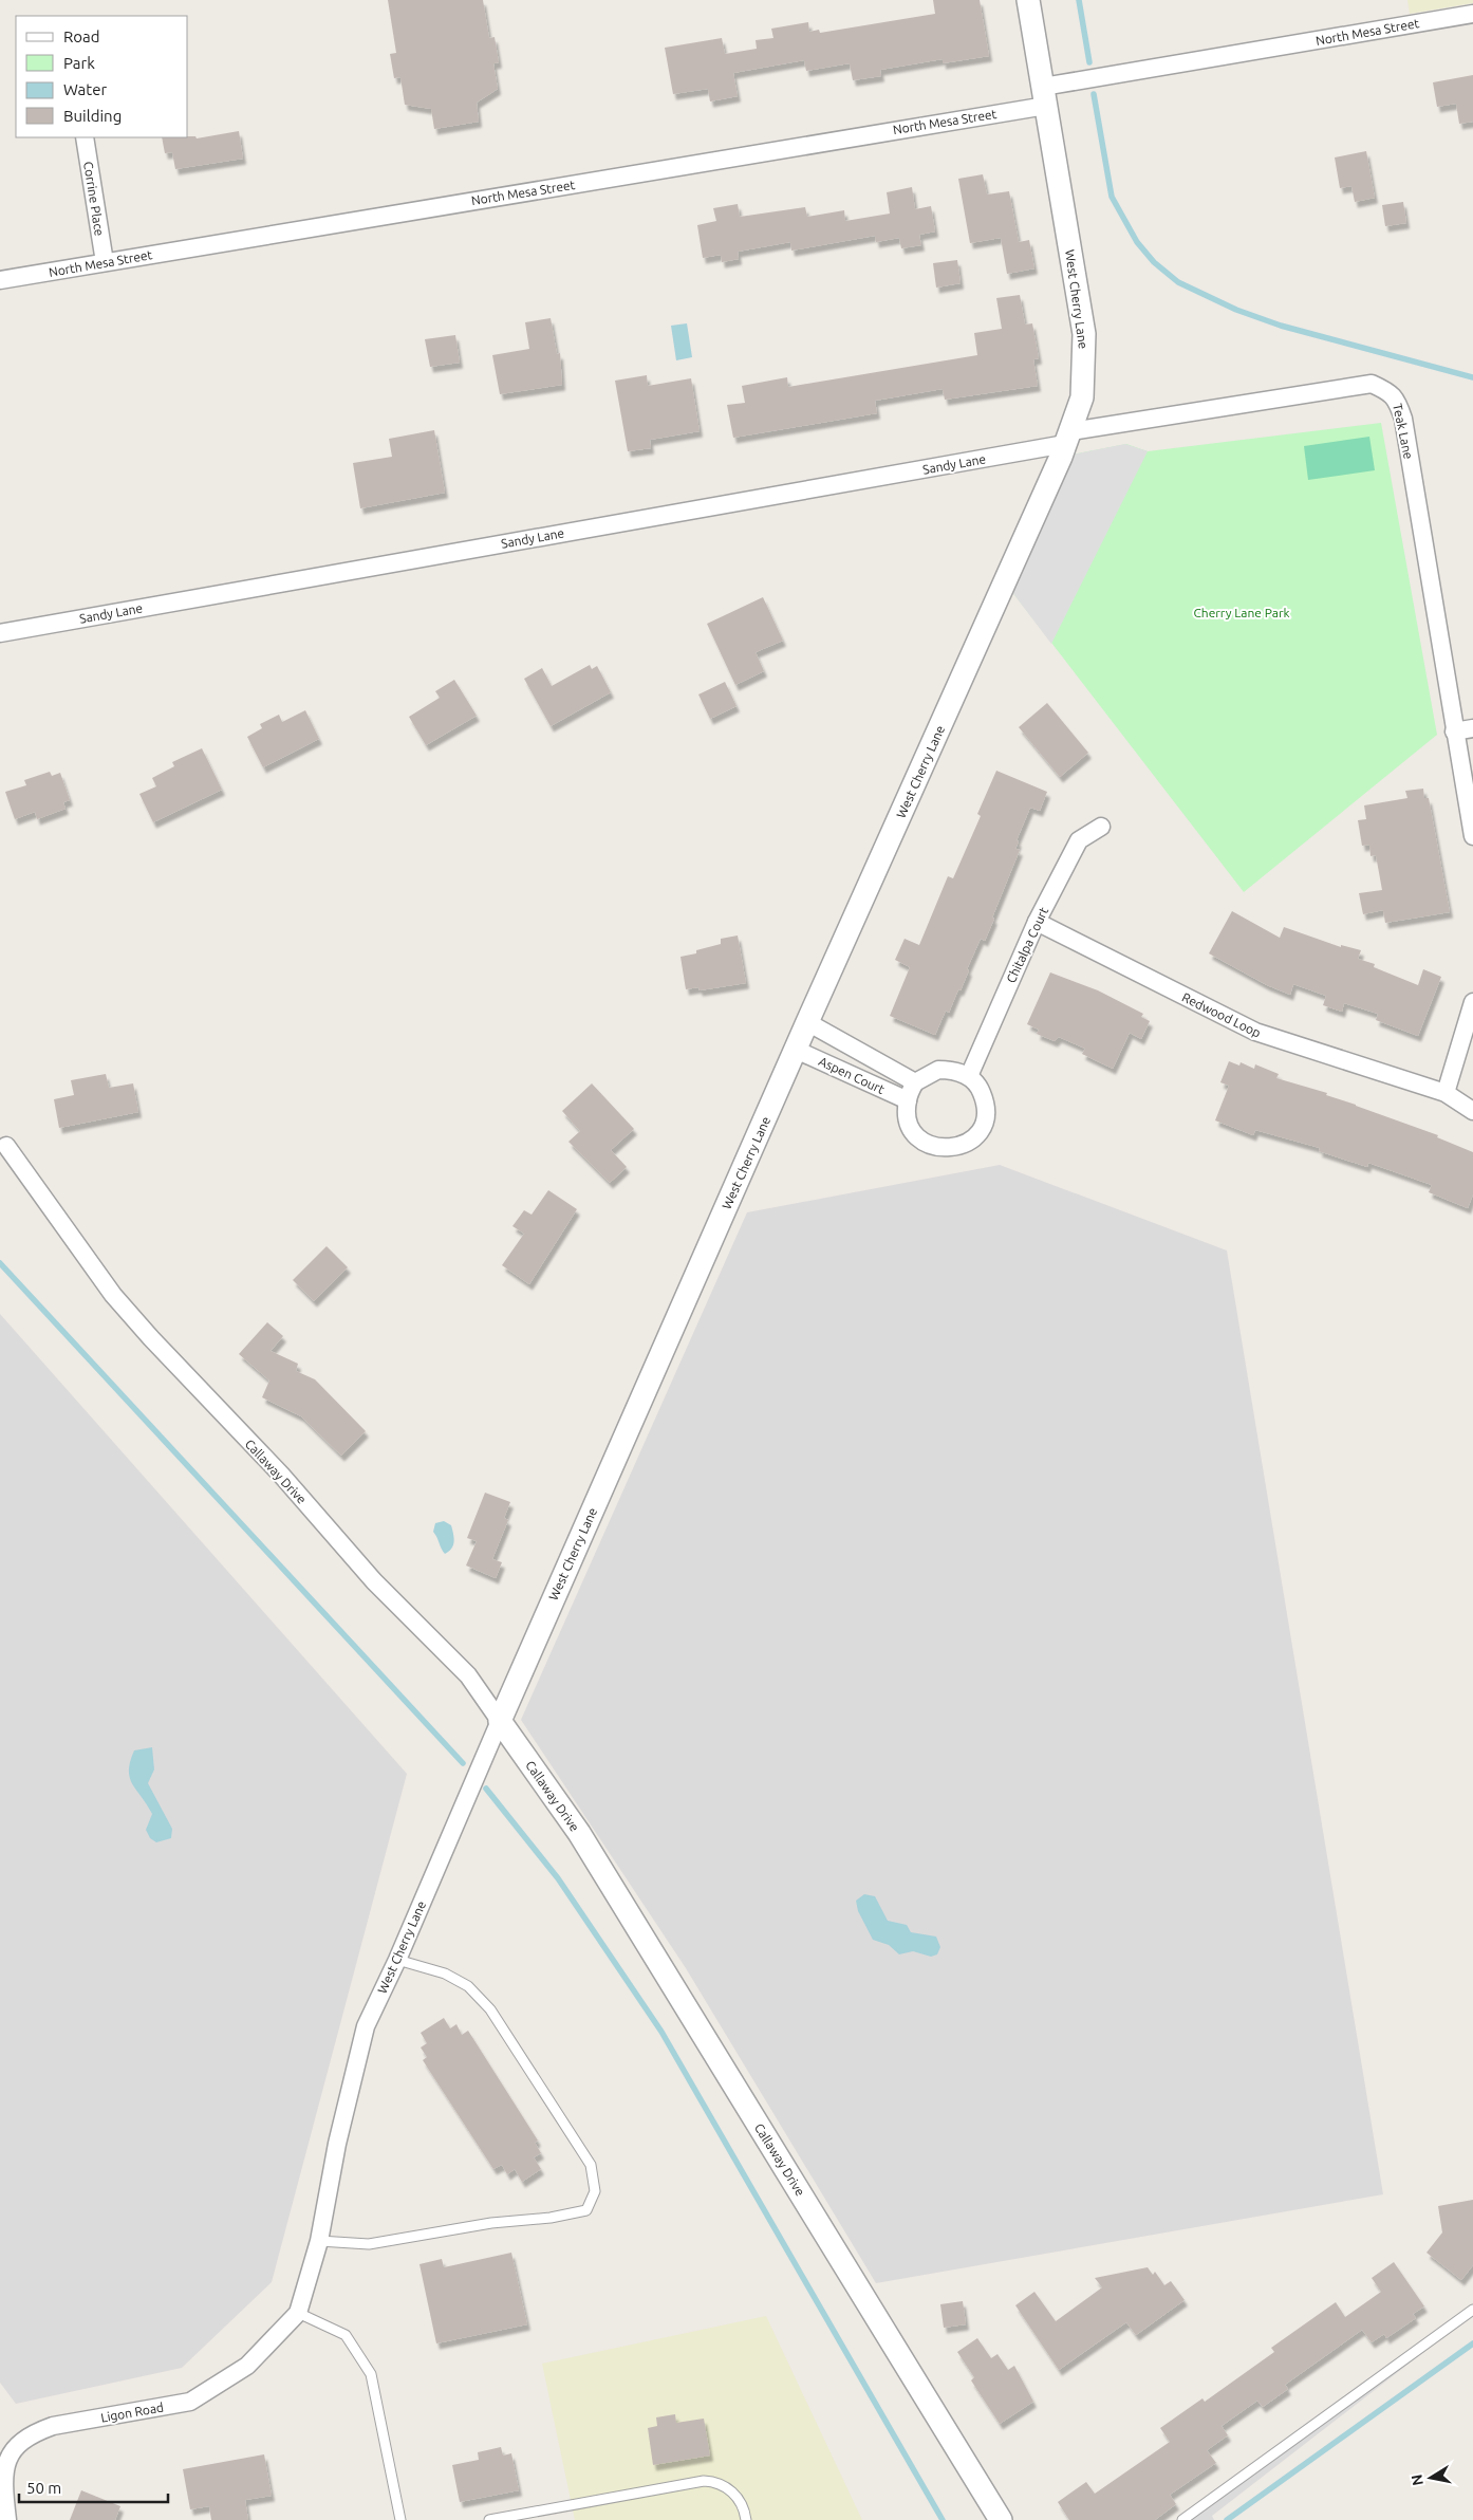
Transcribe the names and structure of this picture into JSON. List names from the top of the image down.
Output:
{
  "streets": {
    "street": [
      "North Mesa Street",
      "Corrine Place",
      "West Cherry Lane",
      "Teak Lane",
      "Sandy Lane",
      "Chitalpa Court",
      "Redwood Loop",
      "Aspen Court",
      "Callaway Drive",
      "Ligon Road"
    ]
  },
  "crossings": [
    ["North Mesa Street", "Corrine Place"],
    ["North Mesa Street", "West Cherry Lane"],
    ["West Cherry Lane", "Teak Lane"],
    ["West Cherry Lane", "Sandy Lane"],
    ["West Cherry Lane", "Aspen Court"],
    ["West Cherry Lane", "Callaway Drive"],
    ["West Cherry Lane", "Ligon Road"],
    ["Teak Lane", "Sandy Lane"],
    ["Chitalpa Court", "Redwood Loop"],
    ["Chitalpa Court", "Aspen Court"]
  ],
  "parks": ["Cherry Lane Park"],
  "legend": [
    "Road",
    "Park",
    "Water",
    "Building"
  ],
  "scale_bar": "50 m",
  "north": "left"
}
